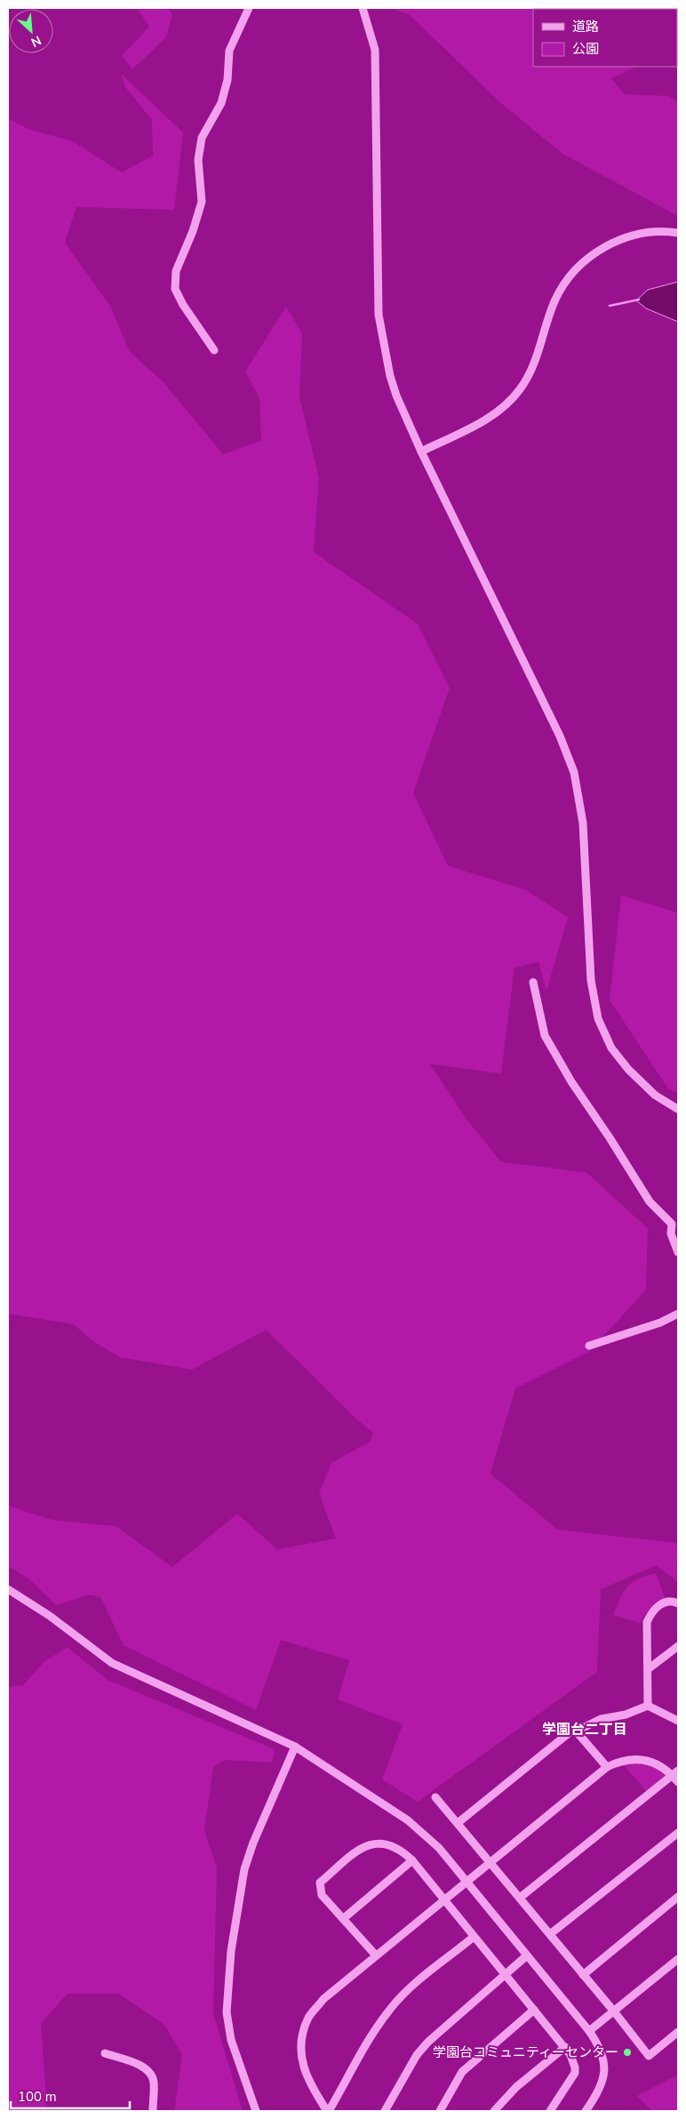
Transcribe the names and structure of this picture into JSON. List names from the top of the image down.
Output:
{
  "districts": ["学園台二丁目"],
  "places": ["学園台コミュニティーセンター"],
  "legend": ["道路", "公園"],
  "scale_bar": "100 m",
  "north": "bottom right"
}
